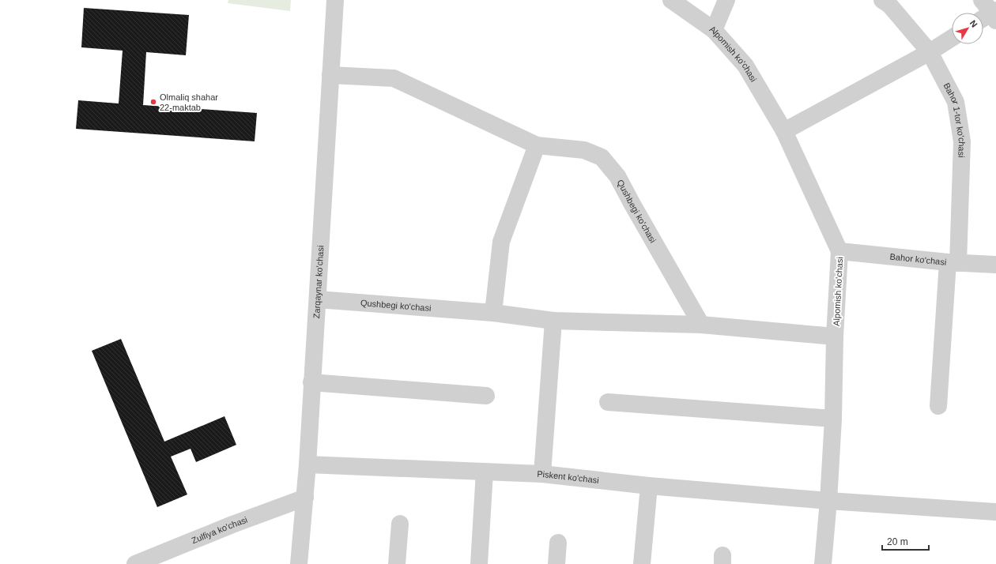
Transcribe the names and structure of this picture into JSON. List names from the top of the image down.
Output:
{
  "streets": {
    "street": [
      "Alpomish ko'chasi",
      "Bahor 1-tor ko'chasi",
      "Qushbegi ko'chasi",
      "Bahor ko'chasi",
      "Zarqaynar ko'chasi",
      "Piskent ko'chasi",
      "Zulfiya ko'chasi"
    ]
  },
  "crossings": [
    ["Alpomish ko'chasi", "Qushbegi ko'chasi"],
    ["Alpomish ko'chasi", "Bahor ko'chasi"],
    ["Alpomish ko'chasi", "Piskent ko'chasi"],
    ["Bahor 1-tor ko'chasi", "Bahor ko'chasi"],
    ["Qushbegi ko'chasi", "Zarqaynar ko'chasi"],
    ["Zarqaynar ko'chasi", "Piskent ko'chasi"],
    ["Zarqaynar ko'chasi", "Zulfiya ko'chasi"]
  ],
  "places": ["Olmaliq shahar 22-maktab"],
  "scale_bar": "20 m",
  "north": "top right"
}
